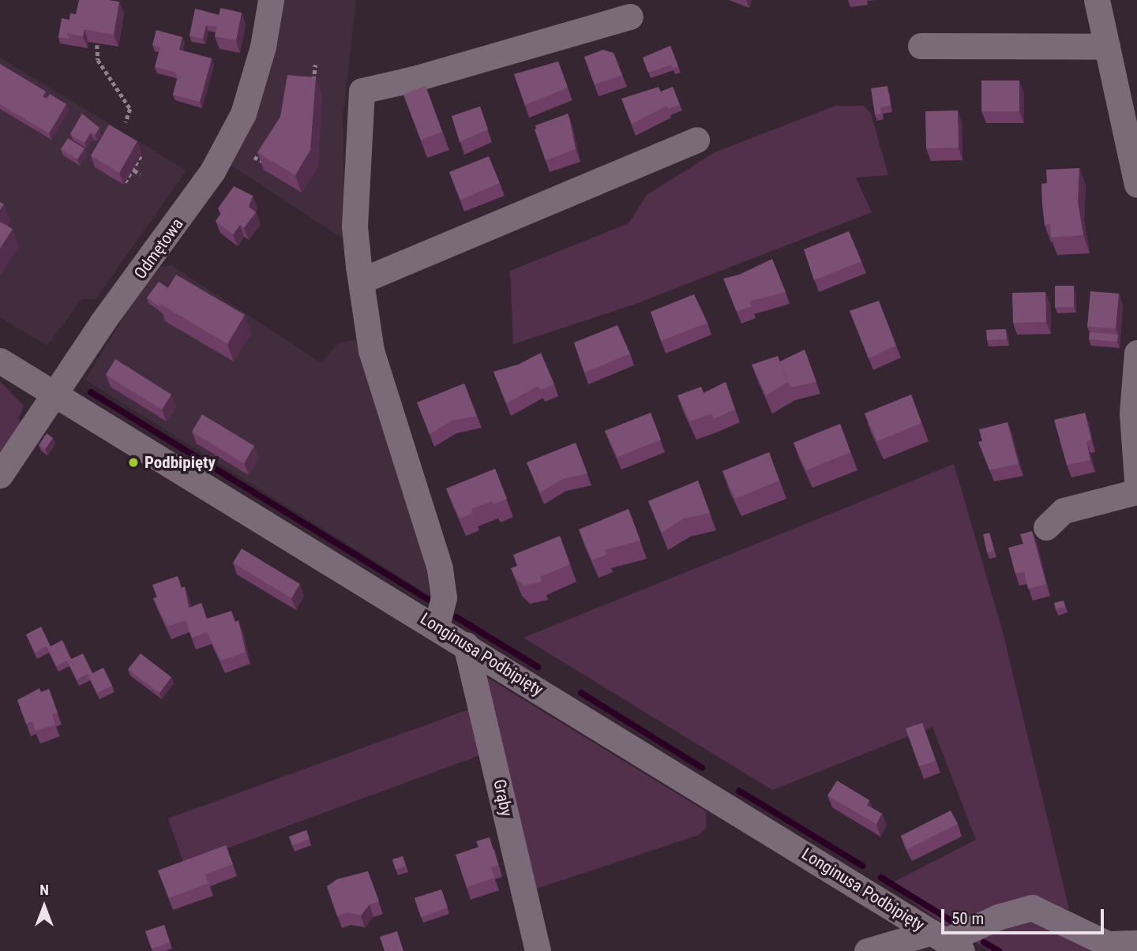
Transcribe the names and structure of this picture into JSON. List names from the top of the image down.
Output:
{
  "streets": {
    "street": ["Odmętowa", "Longinusa Podbipięty", "Grąby"]
  },
  "crossings": [
    ["Odmętowa", "Longinusa Podbipięty"],
    ["Longinusa Podbipięty", "Grąby"]
  ],
  "places": ["Podbipięty"],
  "scale_bar": "50 m",
  "north": "top"
}
